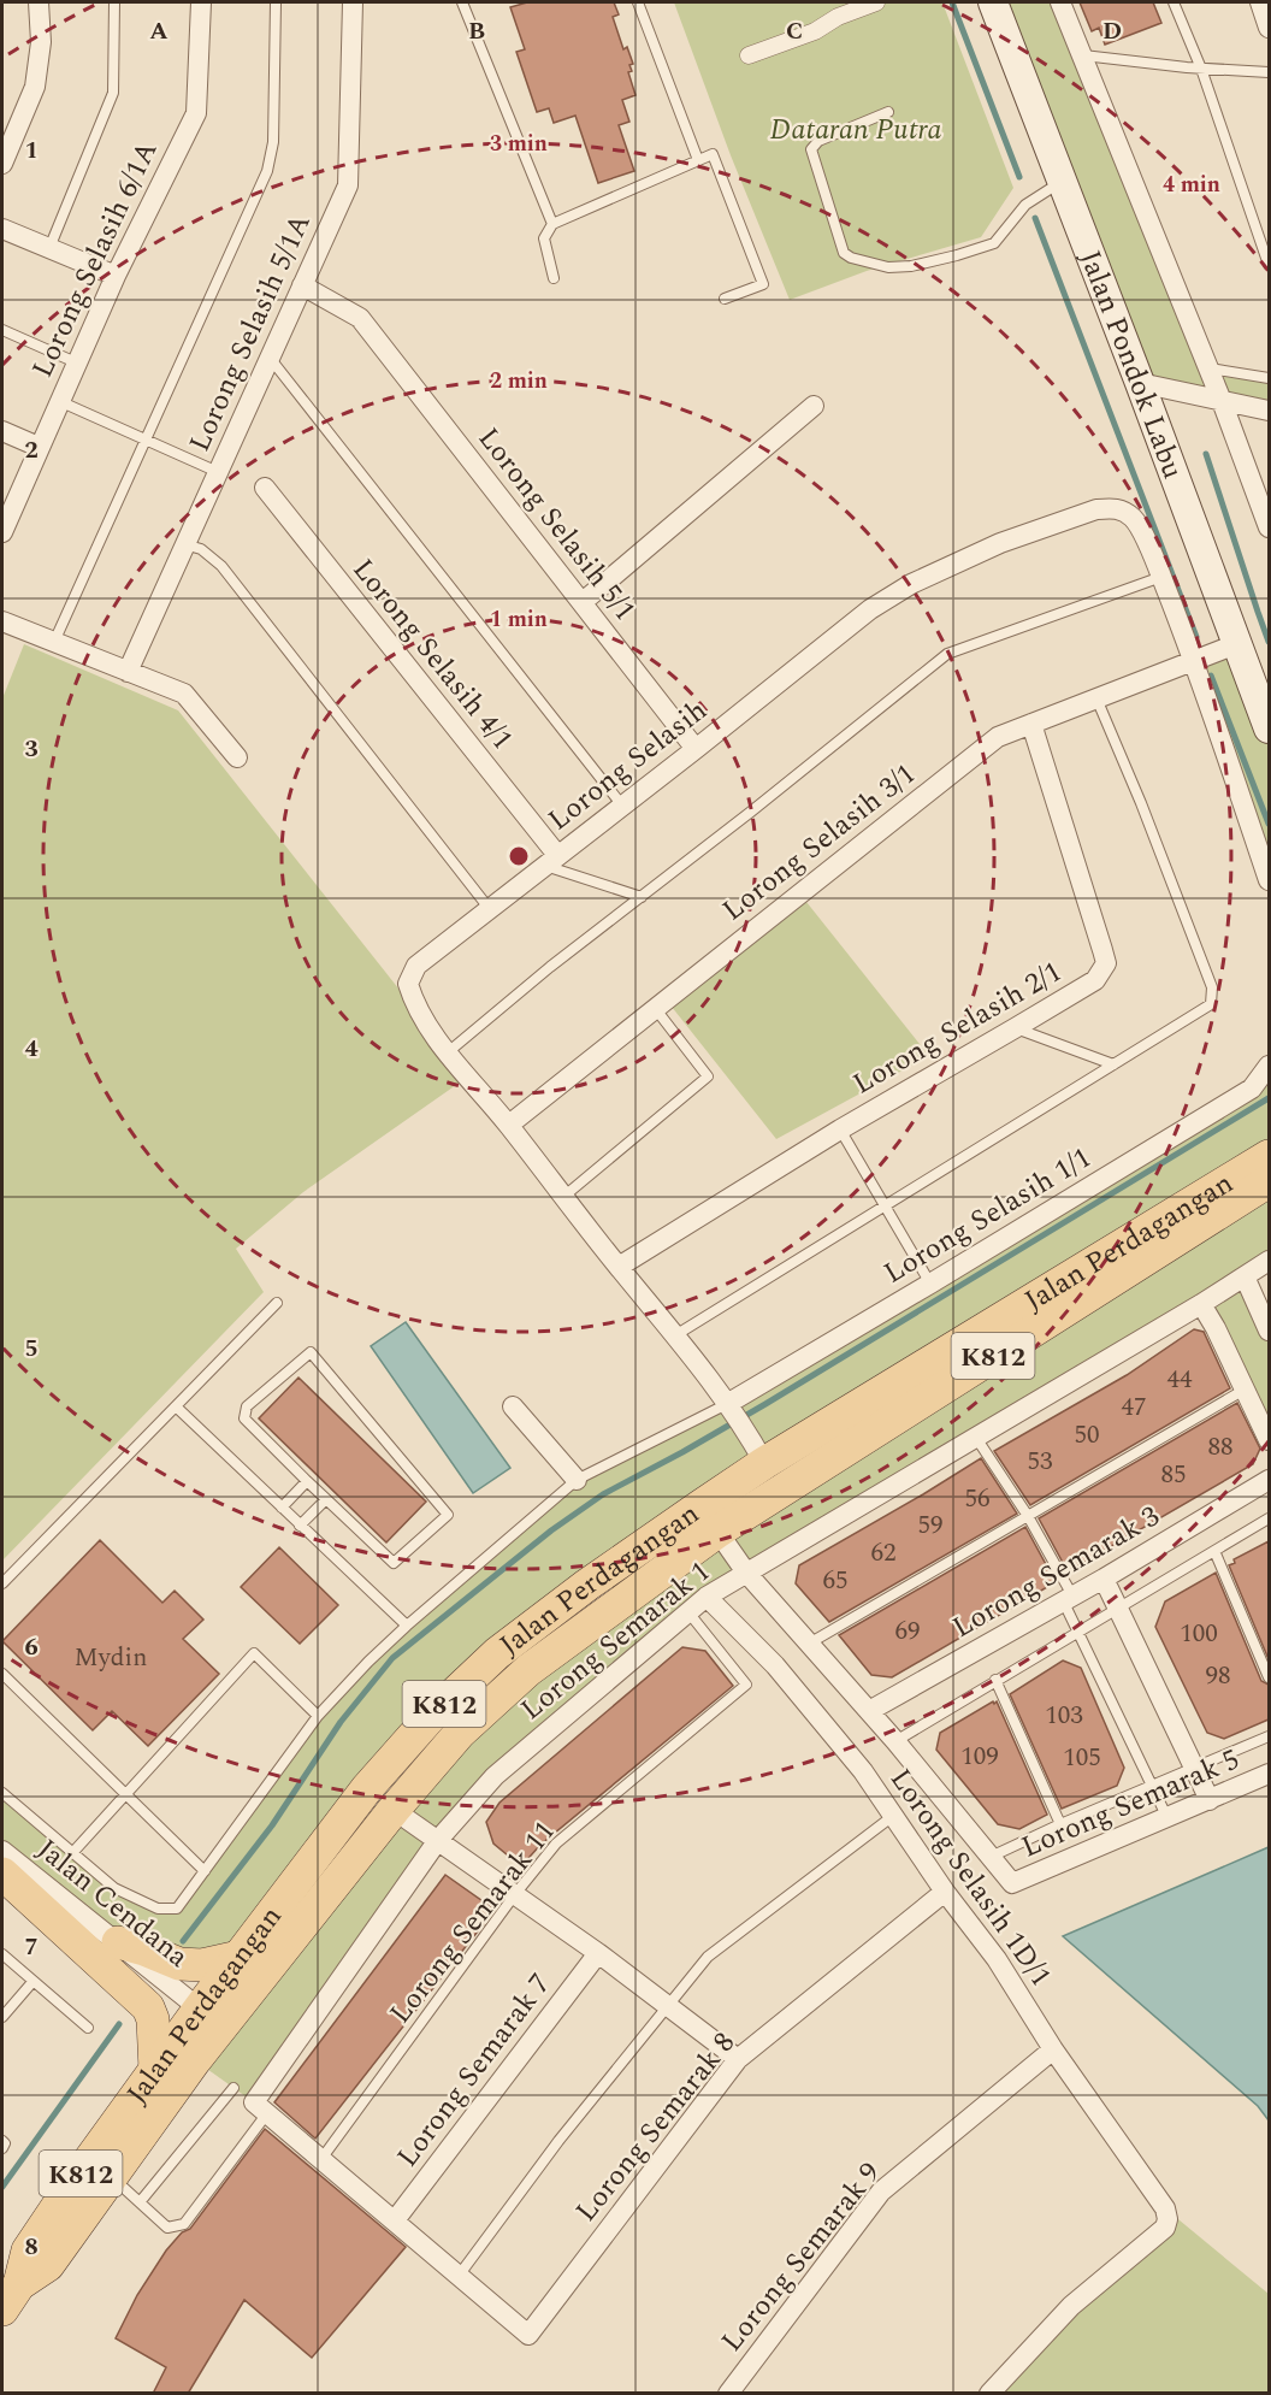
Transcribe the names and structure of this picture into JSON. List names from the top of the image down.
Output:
{
  "streets": {
    "main road": ["Jalan Pondok Labu", "Jalan Perdagangan", "K812"],
    "street": [
      "Lorong Selasih 6/1A",
      "Lorong Selasih 5/1A",
      "Lorong Selasih 5/1",
      "Lorong Selasih 4/1",
      "Lorong Selasih",
      "Lorong Selasih 3/1",
      "Lorong Selasih 2/1",
      "Lorong Selasih 1/1",
      "Lorong Semarak 3",
      "Lorong Semarak 1",
      "Lorong Semarak 5",
      "Lorong Selasih 1D/1",
      "Jalan Cendana",
      "Lorong Semarak 7",
      "Lorong Semarak 8",
      "Lorong Semarak 9"
    ],
    "lane": ["Lorong Semarak 11"]
  },
  "crossings": [
    ["Lorong Selasih 5/1A", "Lorong Selasih 5/1"],
    ["Jalan Pondok Labu", "Lorong Selasih 3/1"],
    ["Lorong Selasih 5/1", "Lorong Selasih"],
    ["Lorong Selasih 4/1", "Lorong Selasih"],
    ["Lorong Selasih", "Lorong Selasih 3/1"],
    ["Lorong Selasih", "Lorong Selasih 2/1"],
    ["Lorong Selasih", "Lorong Selasih 1/1"],
    ["Lorong Selasih", "Jalan Perdagangan"],
    ["Lorong Selasih 3/1", "Lorong Selasih 2/1"],
    ["Jalan Perdagangan", "Jalan Cendana"],
    ["Lorong Semarak 1", "Lorong Selasih 1D/1"],
    ["Lorong Semarak 1", "Lorong Semarak 11"],
    ["Lorong Selasih 1D/1", "Lorong Semarak 8"],
    ["Lorong Selasih 1D/1", "Lorong Semarak 9"]
  ],
  "parks": ["Dataran Putra"],
  "house_numbers": [
    "44",
    "47",
    "50",
    "88",
    "53",
    "85",
    "56",
    "59",
    "62",
    "65",
    "69",
    "100",
    "Mydin",
    "98",
    "103",
    "109",
    "105"
  ],
  "grid": {
    "columns": [
      "A",
      "B",
      "C",
      "D"
    ],
    "rows": [
      "1",
      "2",
      "3",
      "4",
      "5",
      "6",
      "7",
      "8"
    ]
  },
  "rings": [
    "3 min",
    "4 min",
    "2 min",
    "1 min"
  ]
}
